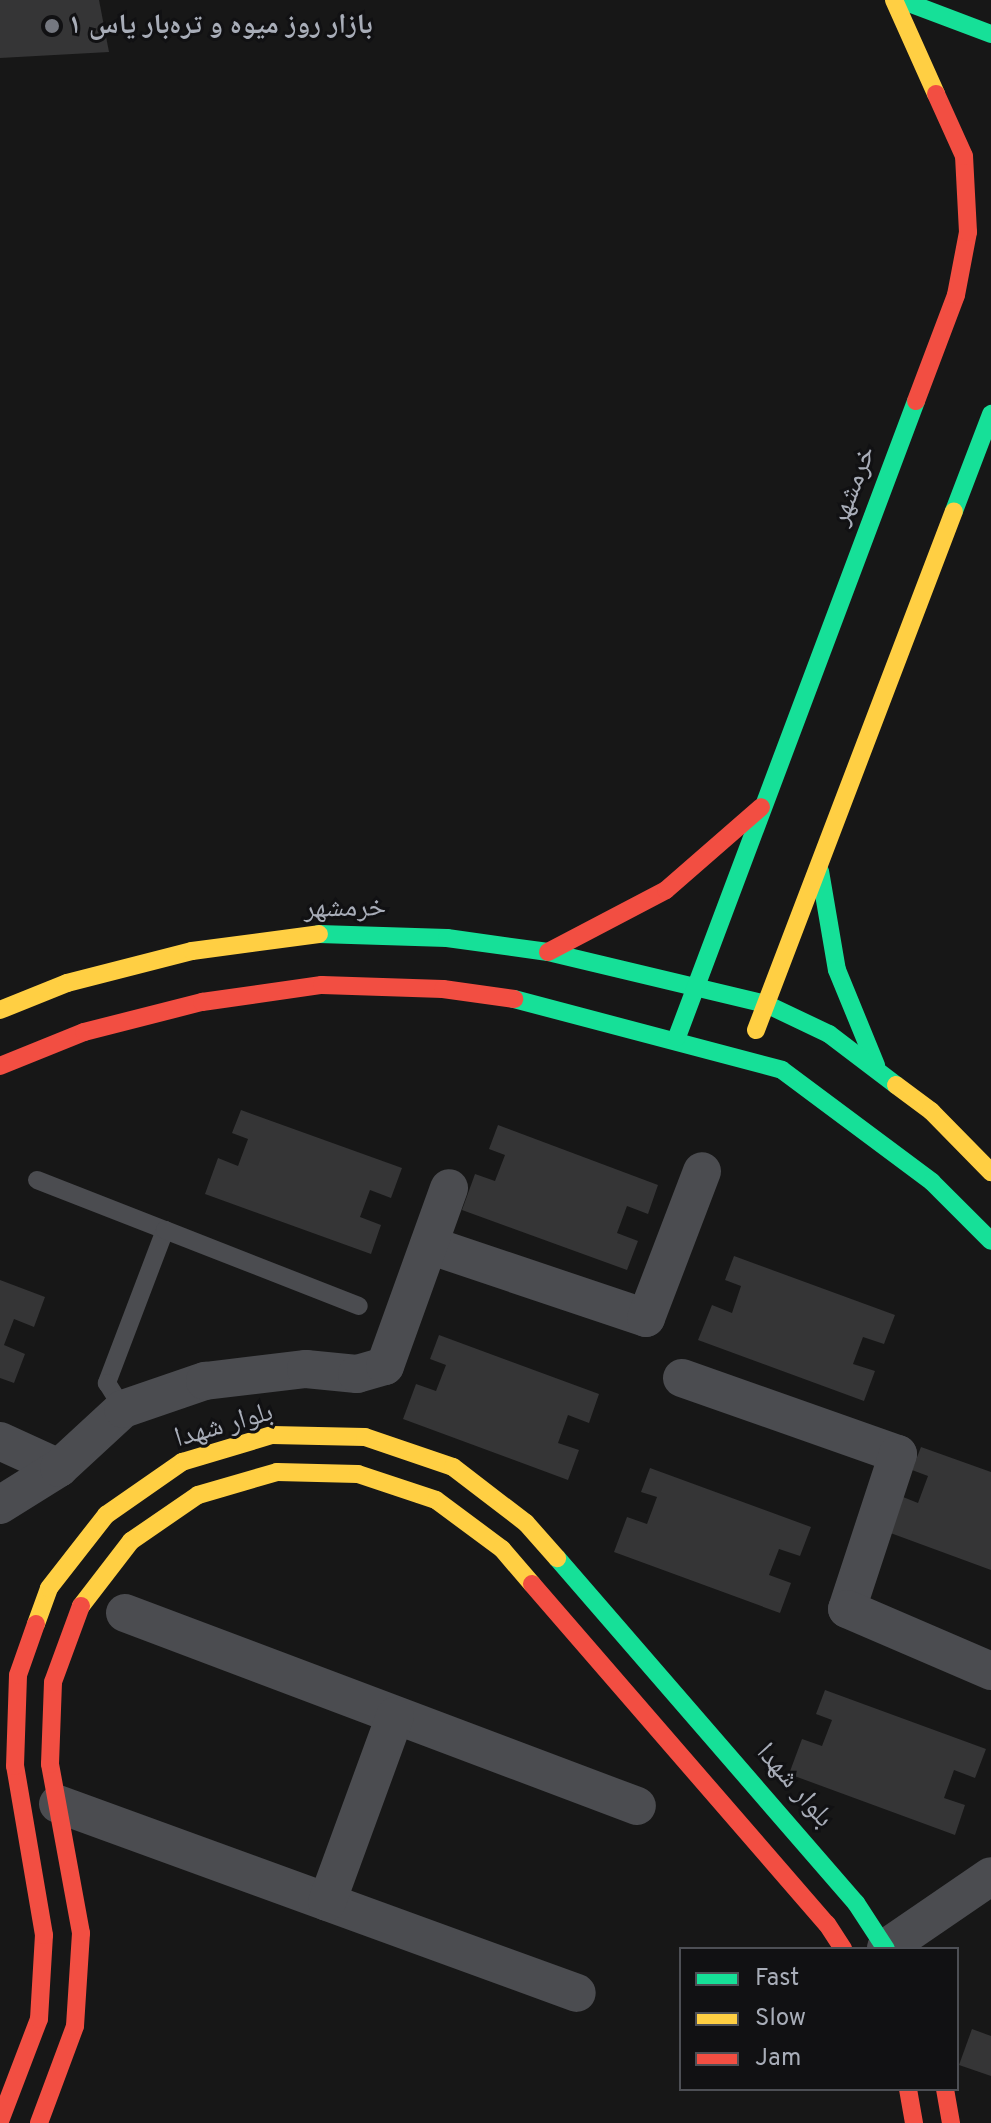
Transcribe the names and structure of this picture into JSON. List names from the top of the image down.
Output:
{
  "streets": {
    "main road": ["خرمشهر", "بلوار شهدا"]
  },
  "places": ["بازار روز میوه و تره‌بار یاس ۱"],
  "legend": ["Fast", "Slow", "Jam"]
}
